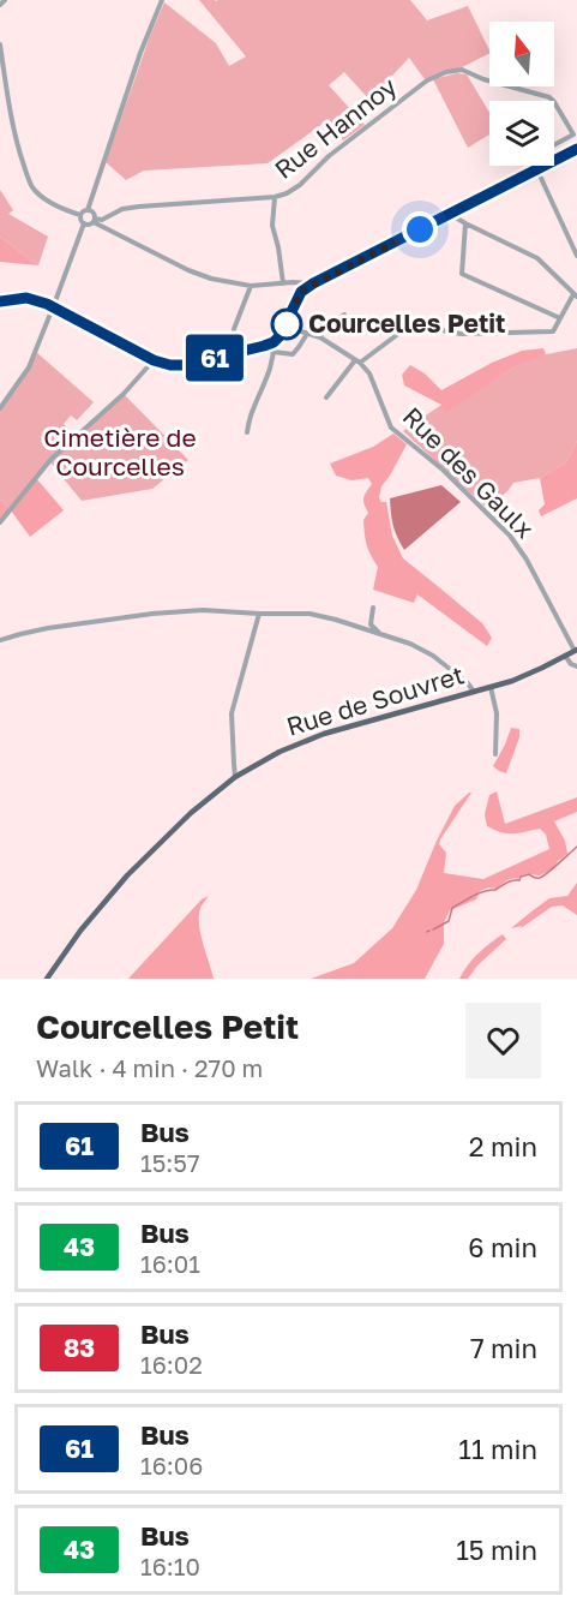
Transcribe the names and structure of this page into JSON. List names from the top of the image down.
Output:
{
  "streets": {
    "main road": ["Rue de Souvret"],
    "street": ["Rue Hannoy", "Rue des Gaulx"]
  },
  "crossings": [
    ["Rue des Gaulx", "Rue de Souvret"]
  ],
  "parks": ["Cimetière de Courcelles"],
  "places": ["Courcelles Petit"],
  "lines": ["bus line 61"],
  "north": "top",
  "page": {
    "on_map": "61",
    "heading": ["Courcelles Petit", "Walk · 4 min · 270 m"],
    "list": [
      {
        "mark": "61",
        "name": "Bus",
        "note": "15:57",
        "value": "2 min"
      },
      {
        "mark": "43",
        "name": "Bus",
        "note": "16:01",
        "value": "6 min"
      },
      {
        "mark": "83",
        "name": "Bus",
        "note": "16:02",
        "value": "7 min"
      },
      {
        "mark": "61",
        "name": "Bus",
        "note": "16:06",
        "value": "11 min"
      },
      {
        "mark": "43",
        "name": "Bus",
        "note": "16:10",
        "value": "15 min"
      }
    ]
  }
}
